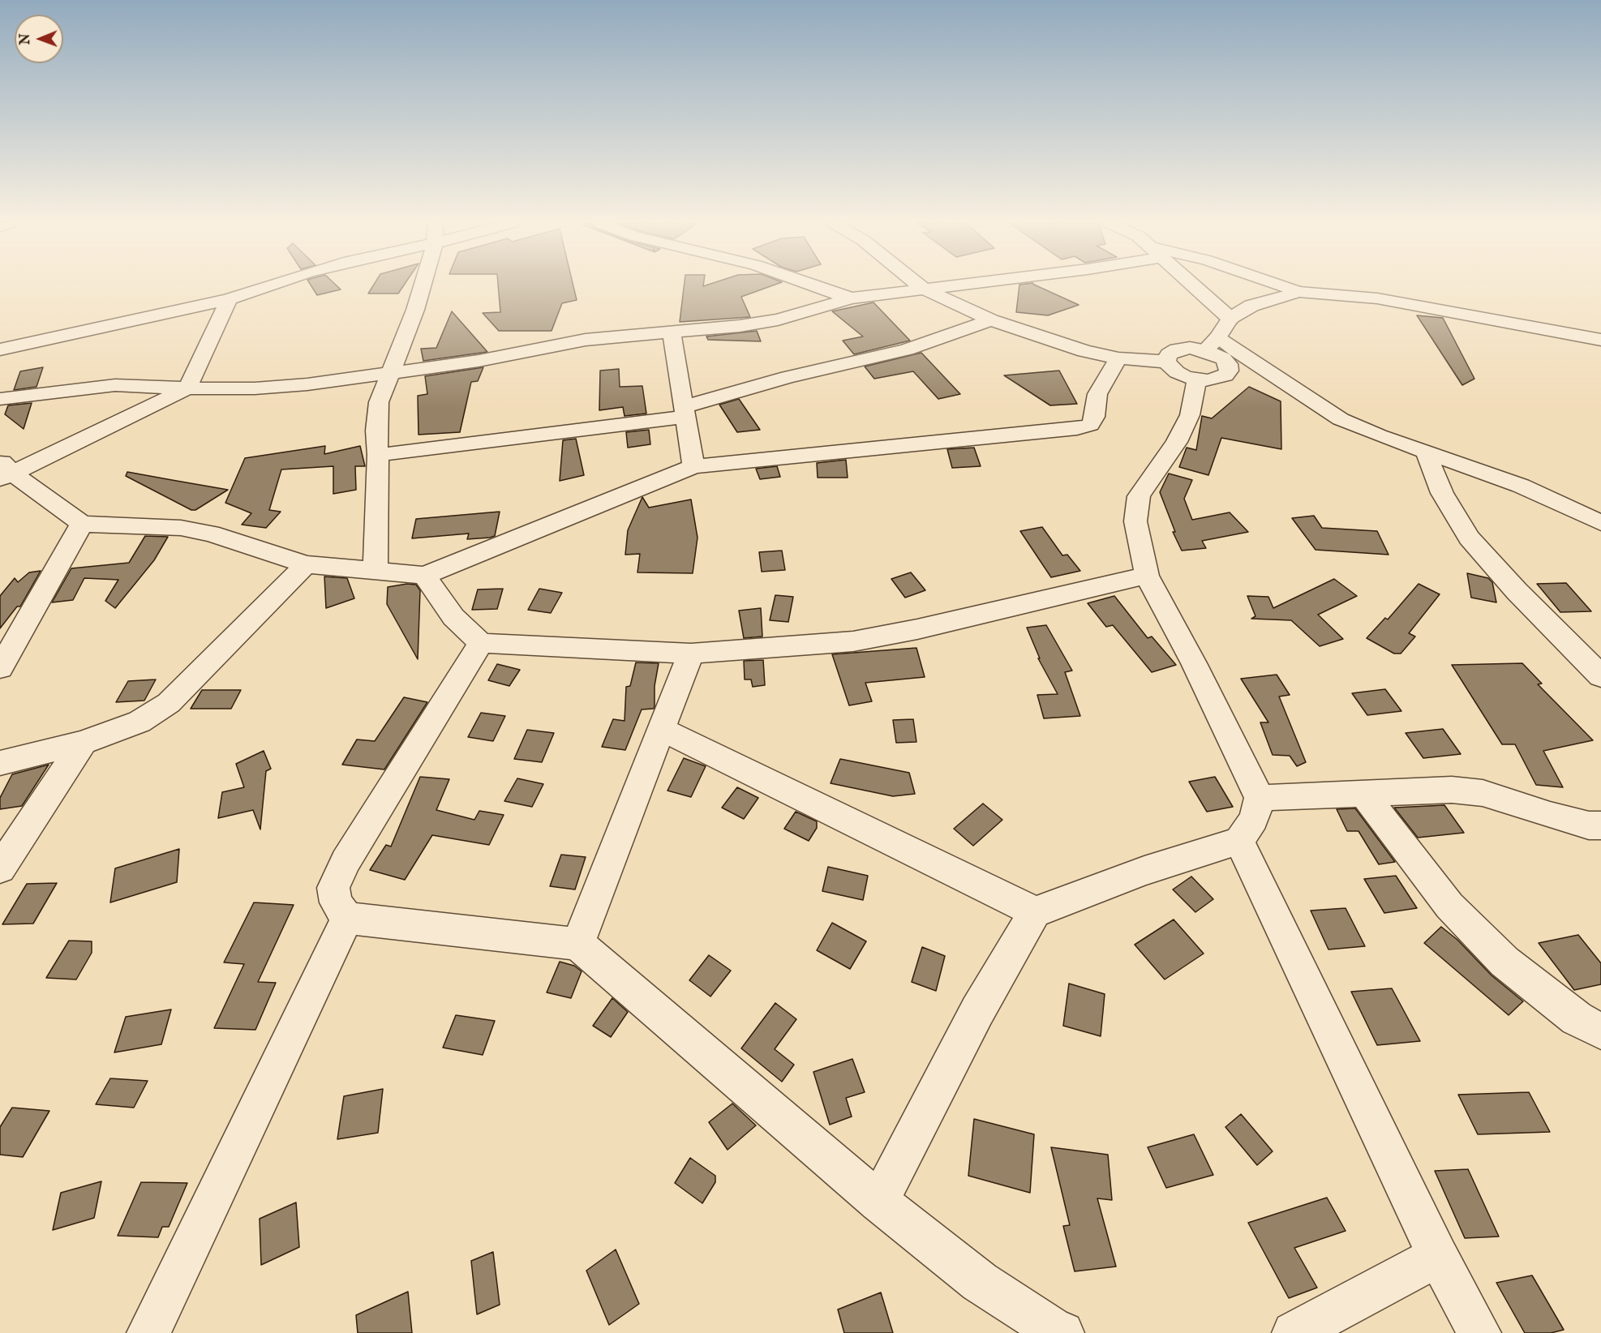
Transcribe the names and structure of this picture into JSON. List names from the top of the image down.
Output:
{
  "north": "left"
}
